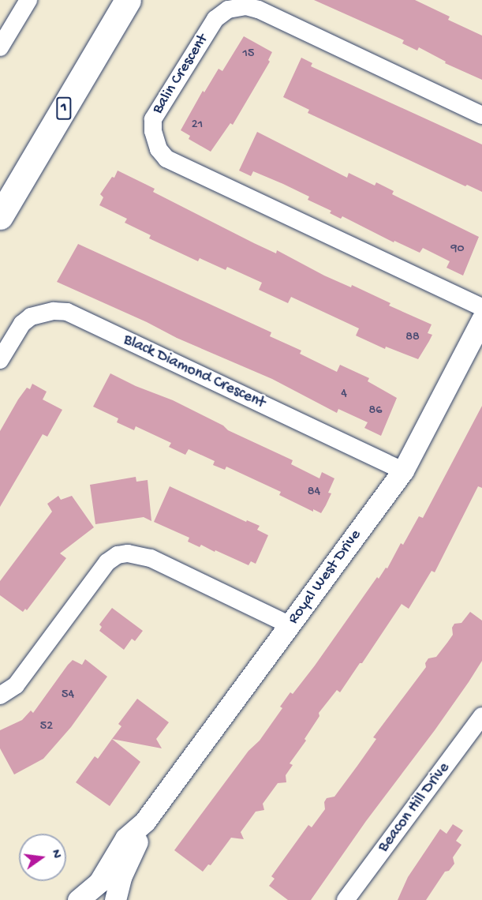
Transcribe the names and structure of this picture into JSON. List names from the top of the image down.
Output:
{
  "streets": {
    "main road": ["1"],
    "street": [
      "Balin Crescent",
      "Black Diamond Crescent",
      "Royal West Drive",
      "Beacon Hill Drive"
    ]
  },
  "crossings": [
    ["Black Diamond Crescent", "Royal West Drive"]
  ],
  "house_numbers": [
    "15",
    "21",
    "90",
    "88",
    "4",
    "86",
    "84",
    "54",
    "52"
  ],
  "north": "right"
}
